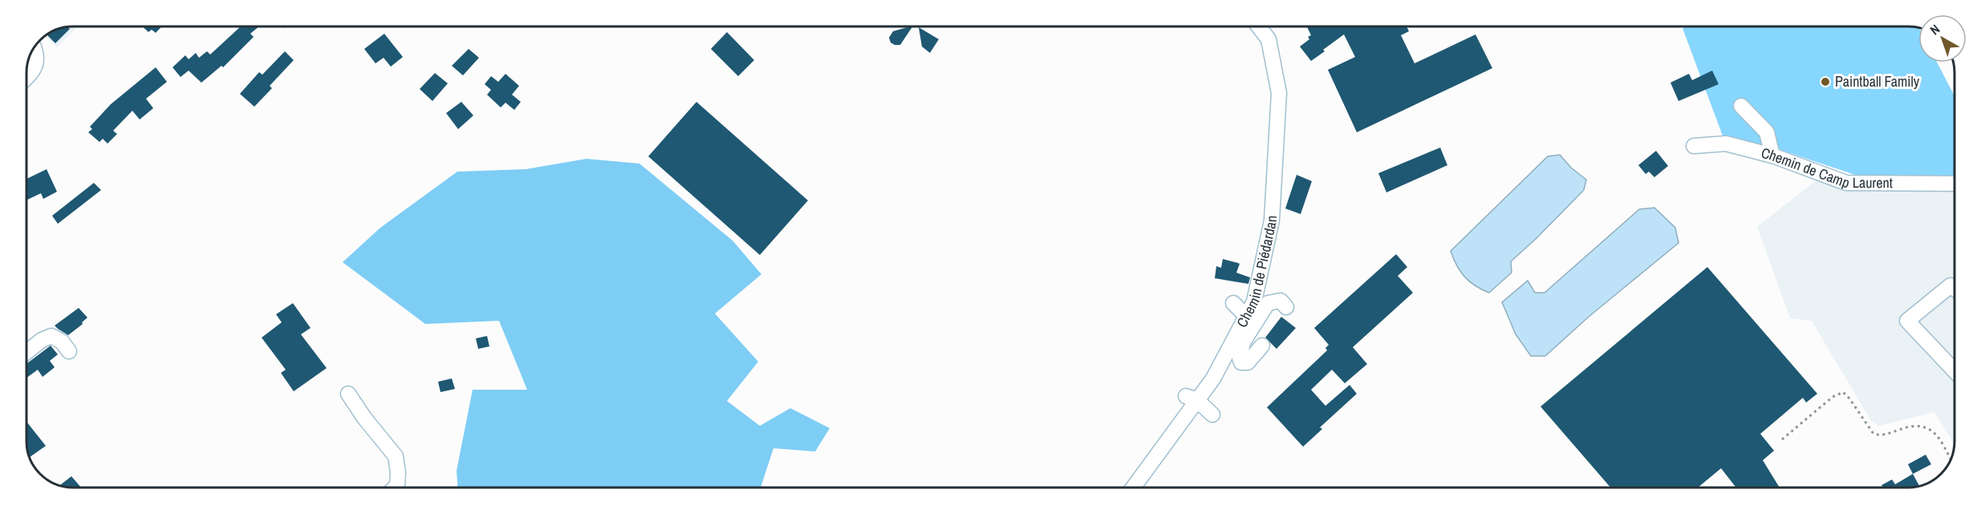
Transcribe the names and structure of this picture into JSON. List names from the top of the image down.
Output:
{
  "streets": {
    "street": ["Chemin de Camp Laurent", "Chemin de Piédardan"]
  },
  "places": ["Paintball Family"],
  "north": "top left"
}
